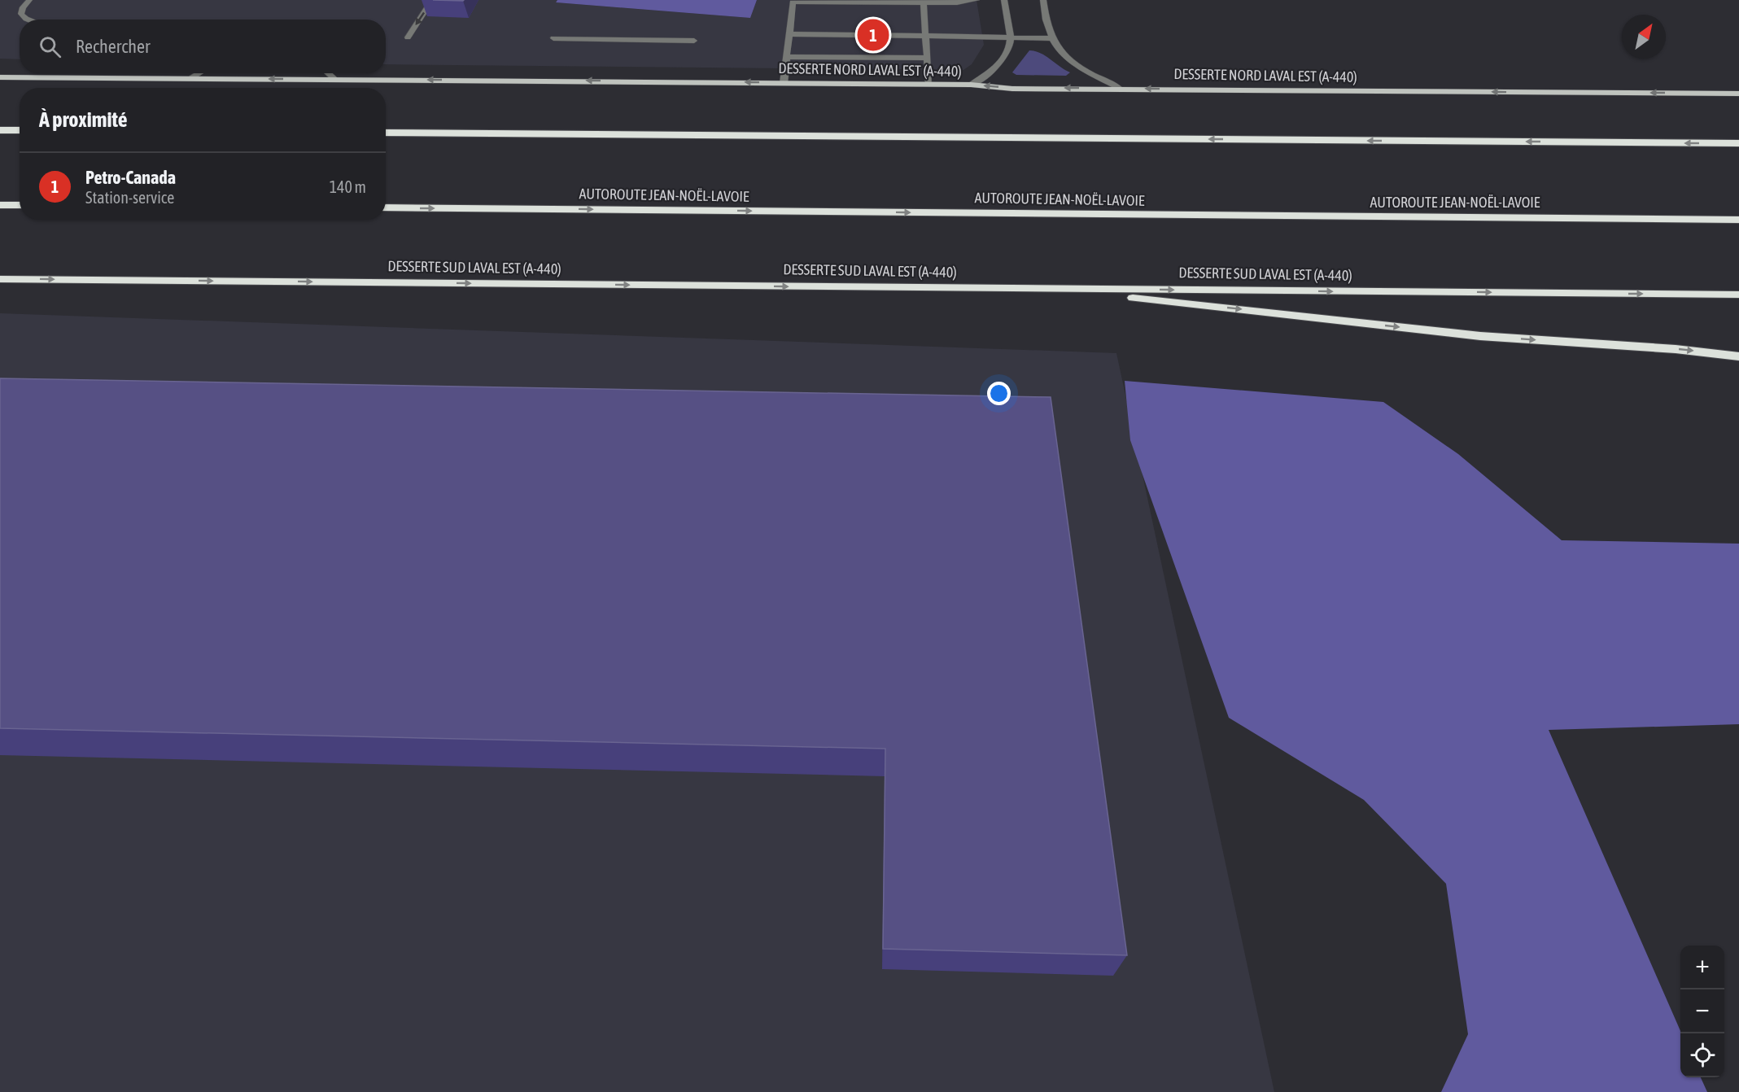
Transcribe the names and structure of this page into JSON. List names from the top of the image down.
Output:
{
  "streets": {
    "highway": ["AUTOROUTE JEAN-NOËL-LAVOIE", "DESSERTE SUD LAVAL EST (A-440)"],
    "main road": ["DESSERTE NORD LAVAL EST (A-440)"]
  },
  "one_way": ["DESSERTE NORD LAVAL EST (A-440)"],
  "north": "top right",
  "page": {
    "pins": "1",
    "search": "Rechercher",
    "heading": "À proximité",
    "list": [
      {
        "mark": "1",
        "name": "Petro-Canada",
        "note": "Station-service",
        "value": "140 m"
      }
    ],
    "map_buttons": ["+", "−"]
  }
}
